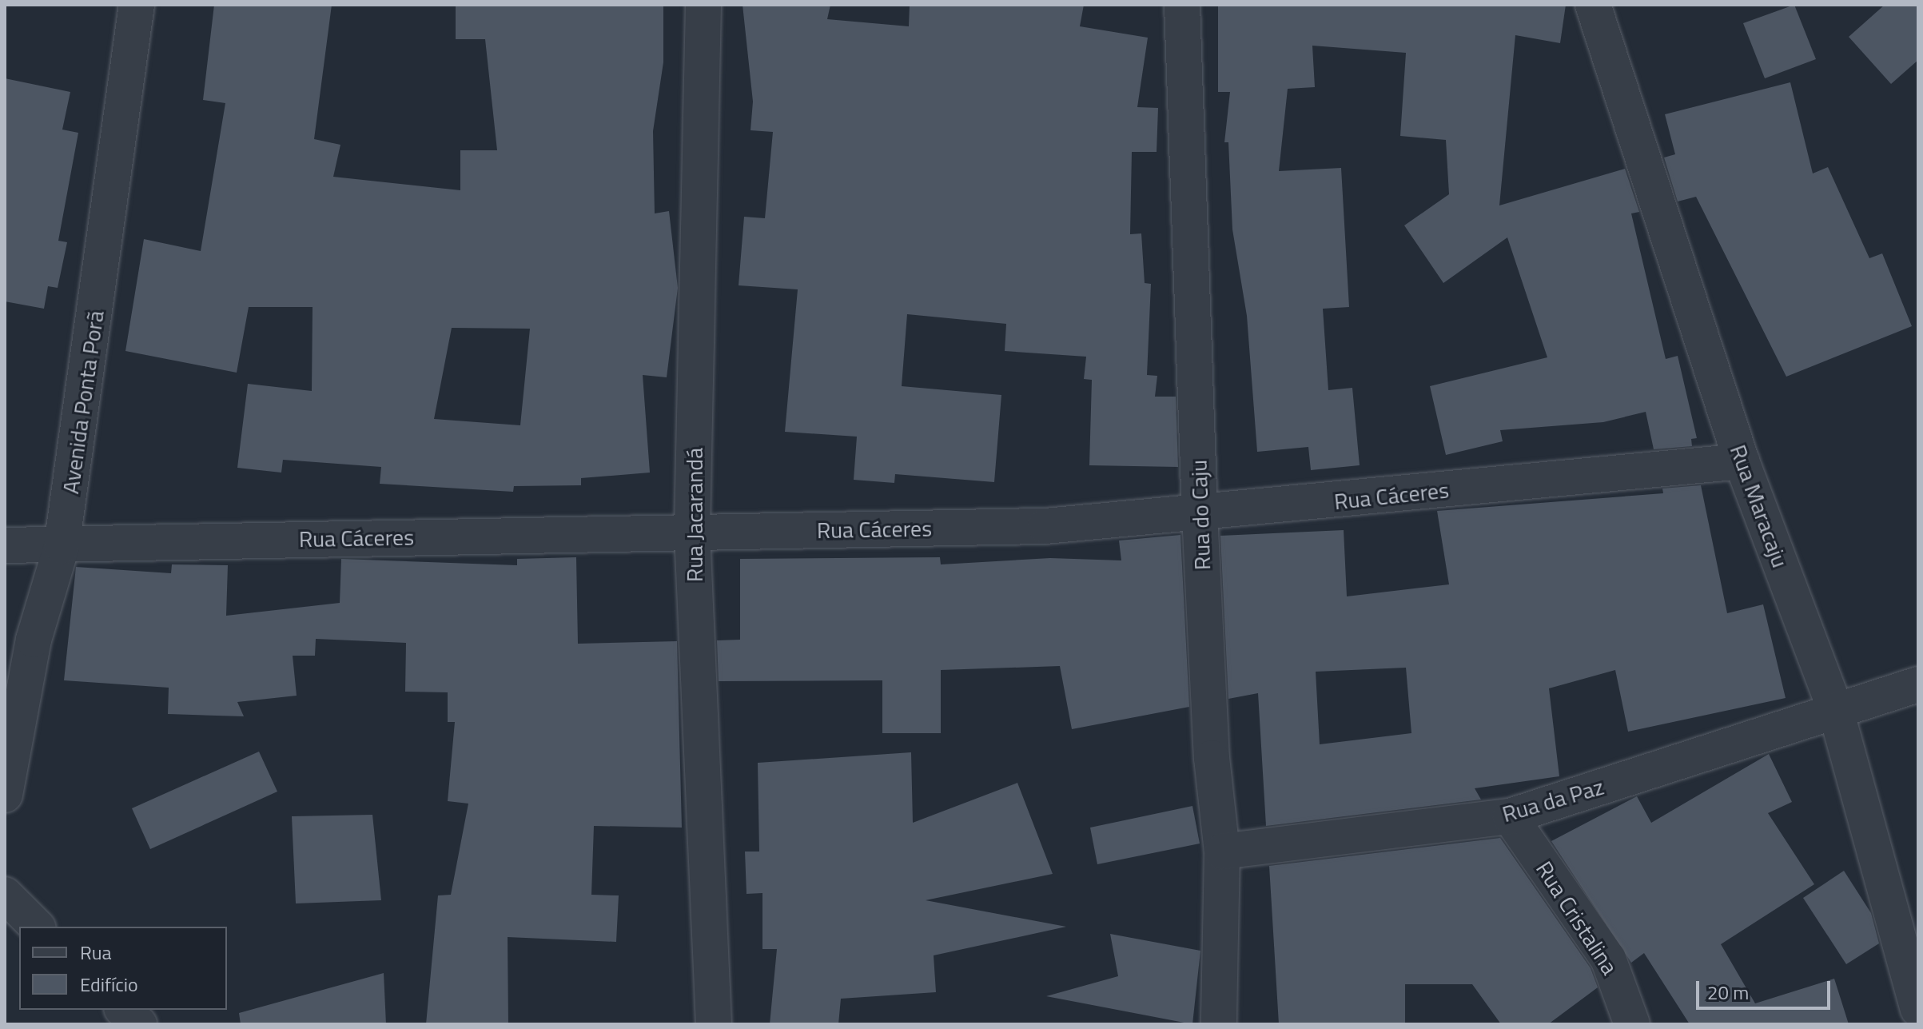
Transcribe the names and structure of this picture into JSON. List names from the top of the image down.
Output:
{
  "streets": {
    "street": [
      "Avenida Ponta Porã",
      "Rua Cáceres",
      "Rua Maracaju",
      "Rua Jacarandá",
      "Rua do Caju",
      "Rua da Paz",
      "Rua Cristalina"
    ]
  },
  "crossings": [
    ["Avenida Ponta Porã", "Rua Cáceres"],
    ["Rua Cáceres", "Rua Maracaju"],
    ["Rua Cáceres", "Rua Jacarandá"],
    ["Rua Cáceres", "Rua do Caju"],
    ["Rua Maracaju", "Rua da Paz"],
    ["Rua do Caju", "Rua da Paz"],
    ["Rua da Paz", "Rua Cristalina"]
  ],
  "legend": ["Rua", "Edifício"],
  "scale_bar": "20 m"
}
